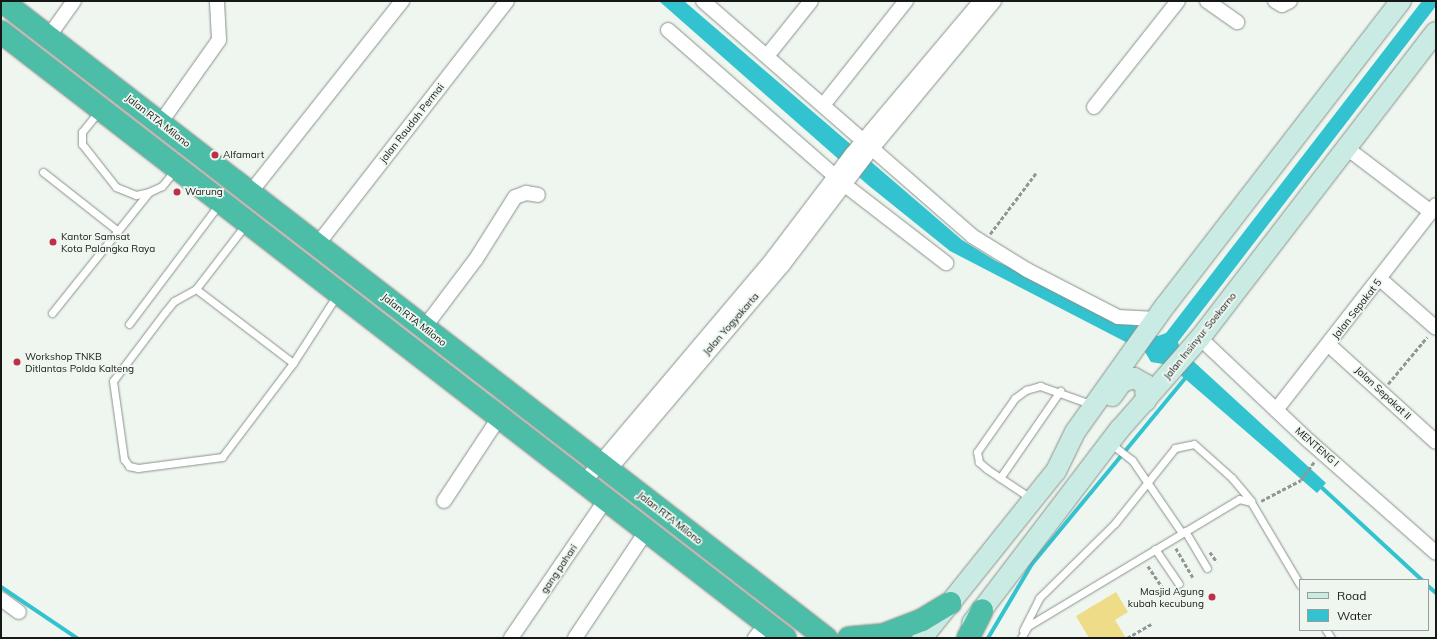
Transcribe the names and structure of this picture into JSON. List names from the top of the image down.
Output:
{
  "streets": {
    "highway": ["Jalan RTA Milono"],
    "street": [
      "jalan Raudah Permai",
      "Jalan Sepakat 5",
      "Jalan Insinyur Soekarno",
      "Jalan Sepakat II",
      "MENTENG I",
      "gang pahari"
    ]
  },
  "crossings": [
    ["Jalan RTA Milono", "jalan Raudah Permai"],
    ["Jalan Sepakat 5", "Jalan Sepakat II"],
    ["Jalan Sepakat 5", "MENTENG I"],
    ["Jalan Insinyur Soekarno", "MENTENG I"]
  ],
  "places": [
    "Alfamart",
    "Warung",
    "Kantor Samsat Kota Palangka Raya",
    "Workshop TNKB Ditlantas Polda Kalteng",
    "Masjid Agung kubah kecubung"
  ],
  "legend": ["Road", "Water"]
}
